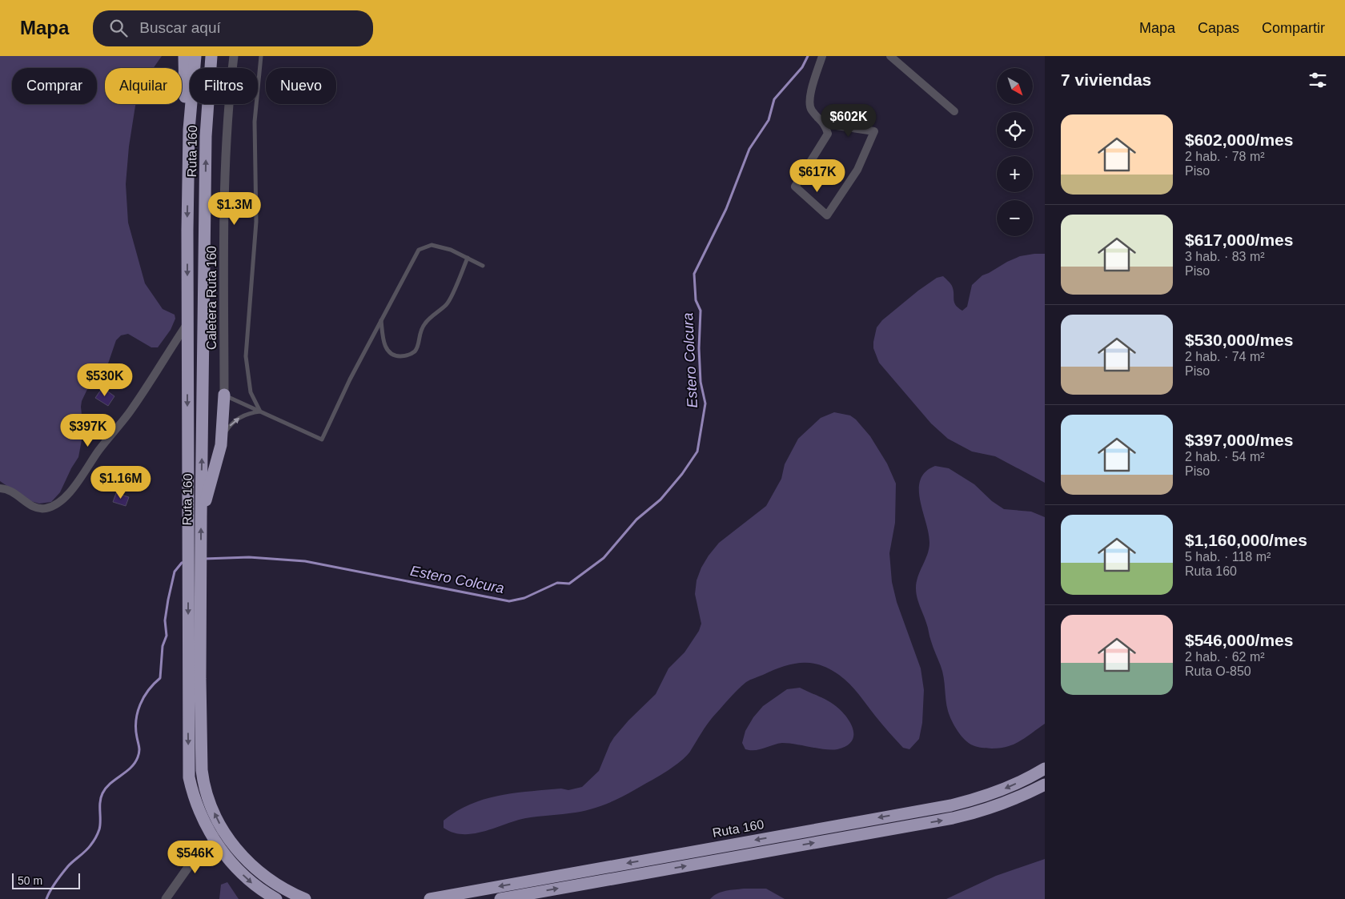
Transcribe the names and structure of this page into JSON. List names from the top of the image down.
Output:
{
  "streets": {
    "highway": ["Ruta 160"],
    "street": ["Caletera Ruta 160"]
  },
  "water": ["Estero Colcura"],
  "scale_bar": "50 m",
  "north": "bottom right",
  "page": {
    "header": "Mapa",
    "search": "Buscar aquí",
    "nav": ["Mapa", "Capas", "Compartir"],
    "heading": "7 viviendas",
    "map_buttons": ["+", "−"],
    "chip": [
      "Comprar",
      "Alquilar",
      "Filtros",
      "Nuevo"
    ],
    "price": [
      "$602K",
      "$617K",
      "$1.3M",
      "$530K",
      "$397K",
      "$1.16M",
      "$546K"
    ],
    "list": [
      {
        "name": "$602,000/mes",
        "note": "2 hab. · 78 m² · Piso"
      },
      {
        "name": "$617,000/mes",
        "note": "3 hab. · 83 m² · Piso"
      },
      {
        "name": "$530,000/mes",
        "note": "2 hab. · 74 m² · Piso"
      },
      {
        "name": "$397,000/mes",
        "note": "2 hab. · 54 m² · Piso"
      },
      {
        "name": "$1,160,000/mes",
        "note": "5 hab. · 118 m² · Ruta 160"
      },
      {
        "name": "$546,000/mes",
        "note": "2 hab. · 62 m² · Ruta O-850"
      }
    ],
    "scale": "50 m"
  }
}
